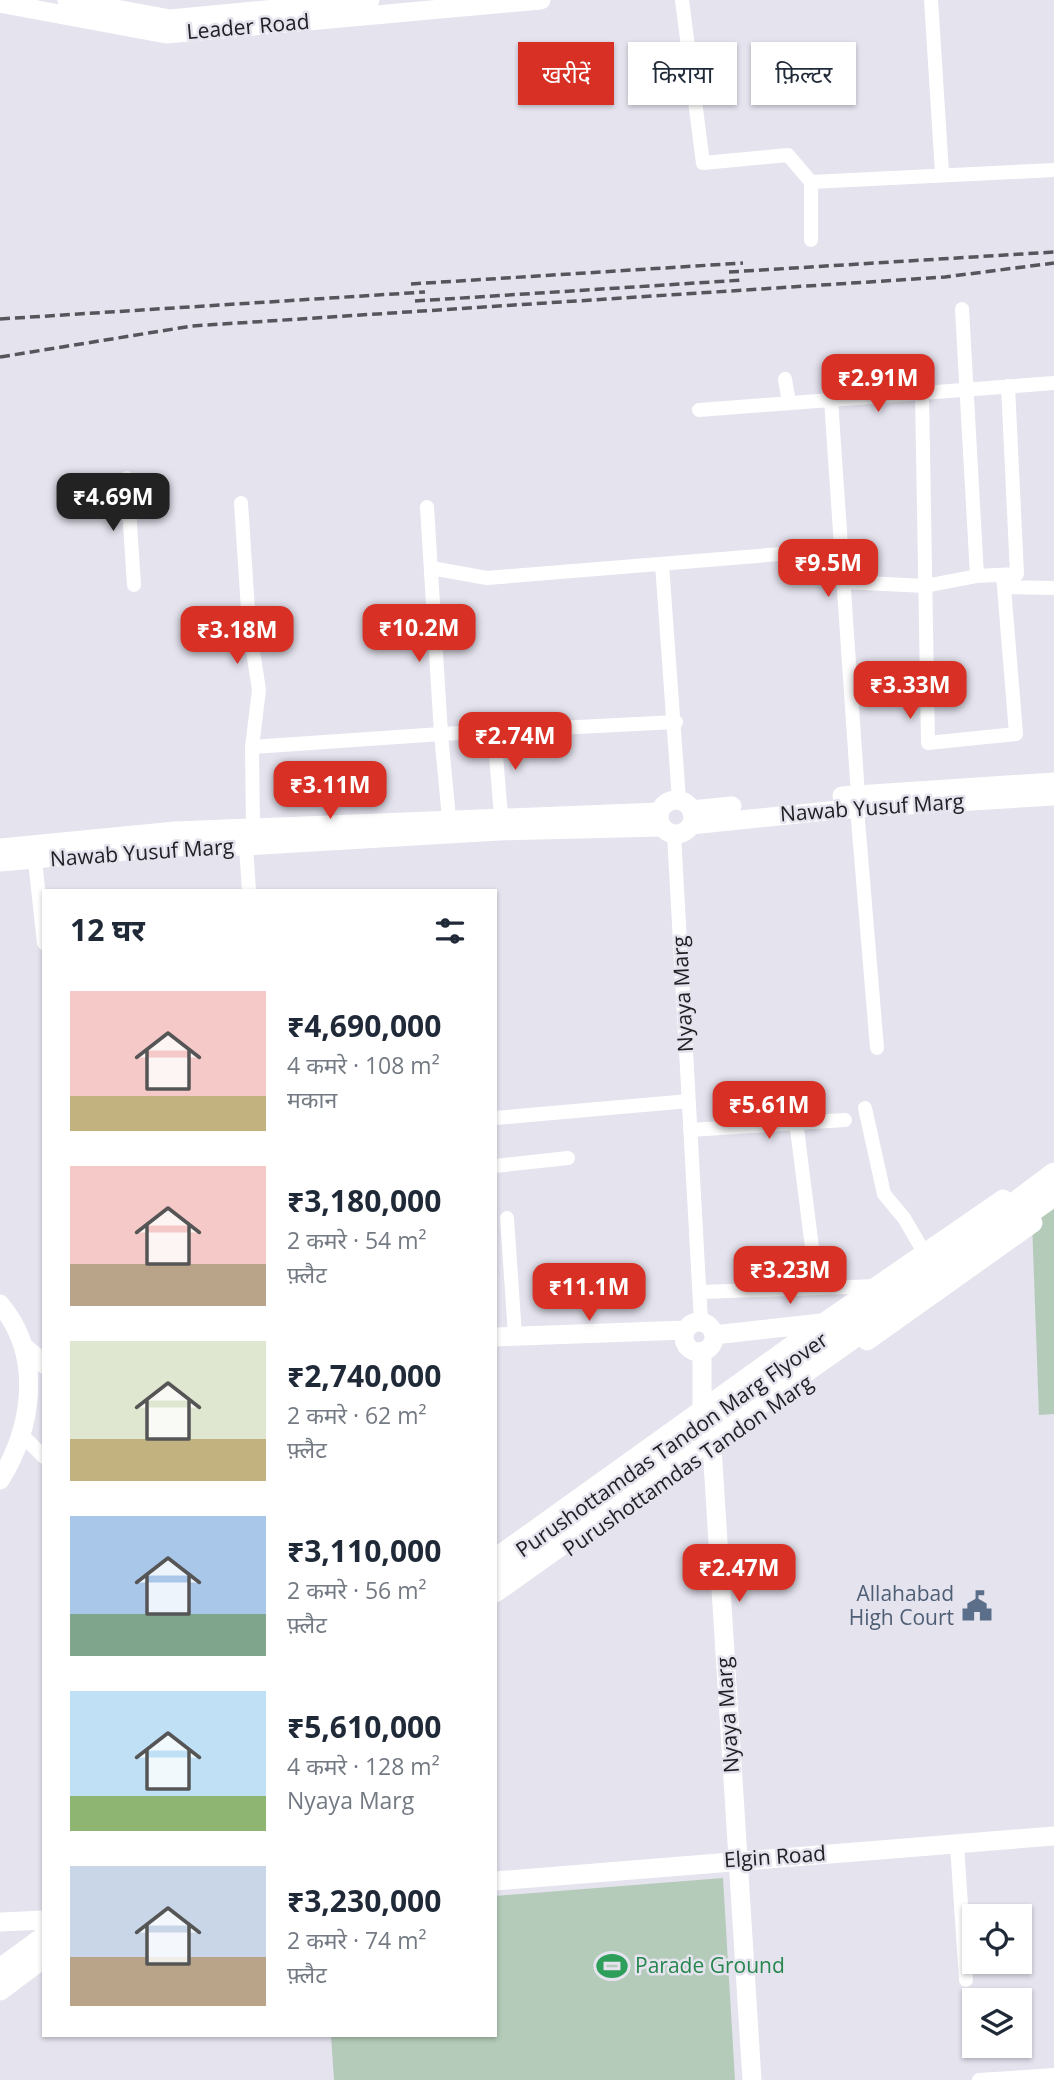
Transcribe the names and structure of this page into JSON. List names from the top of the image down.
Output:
{
  "streets": {
    "main road": [
      "Leader Road",
      "Nawab Yusuf Marg",
      "Nyaya Marg",
      "Purushottamdas Tandon Marg Flyover",
      "Purushottamdas Tandon Marg",
      "Elgin Road"
    ]
  },
  "crossings": [
    ["Nawab Yusuf Marg", "Nyaya Marg"],
    ["Nyaya Marg", "Purushottamdas Tandon Marg"],
    ["Nyaya Marg", "Elgin Road"]
  ],
  "places": {
    "public building": ["Allahabad High Court"],
    "sports": ["Parade Ground"]
  },
  "page": {
    "chip": ["खरीदें", "किराया", "फ़िल्टर"],
    "price": [
      "₹2.91M",
      "₹4.69M",
      "₹9.5M",
      "₹10.2M",
      "₹3.18M",
      "₹3.33M",
      "₹2.74M",
      "₹3.11M",
      "₹5.61M",
      "₹3.23M",
      "₹11.1M",
      "₹2.47M"
    ],
    "heading": "12 घर",
    "list": [
      {
        "name": "₹4,690,000",
        "note": "4 कमरे · 108 m² · मकान"
      },
      {
        "name": "₹3,180,000",
        "note": "2 कमरे · 54 m² · फ़्लैट"
      },
      {
        "name": "₹2,740,000",
        "note": "2 कमरे · 62 m² · फ़्लैट"
      },
      {
        "name": "₹3,110,000",
        "note": "2 कमरे · 56 m² · फ़्लैट"
      },
      {
        "name": "₹5,610,000",
        "note": "4 कमरे · 128 m² · Nyaya Marg"
      },
      {
        "name": "₹3,230,000",
        "note": "2 कमरे · 74 m² · फ़्लैट"
      }
    ]
  }
}
